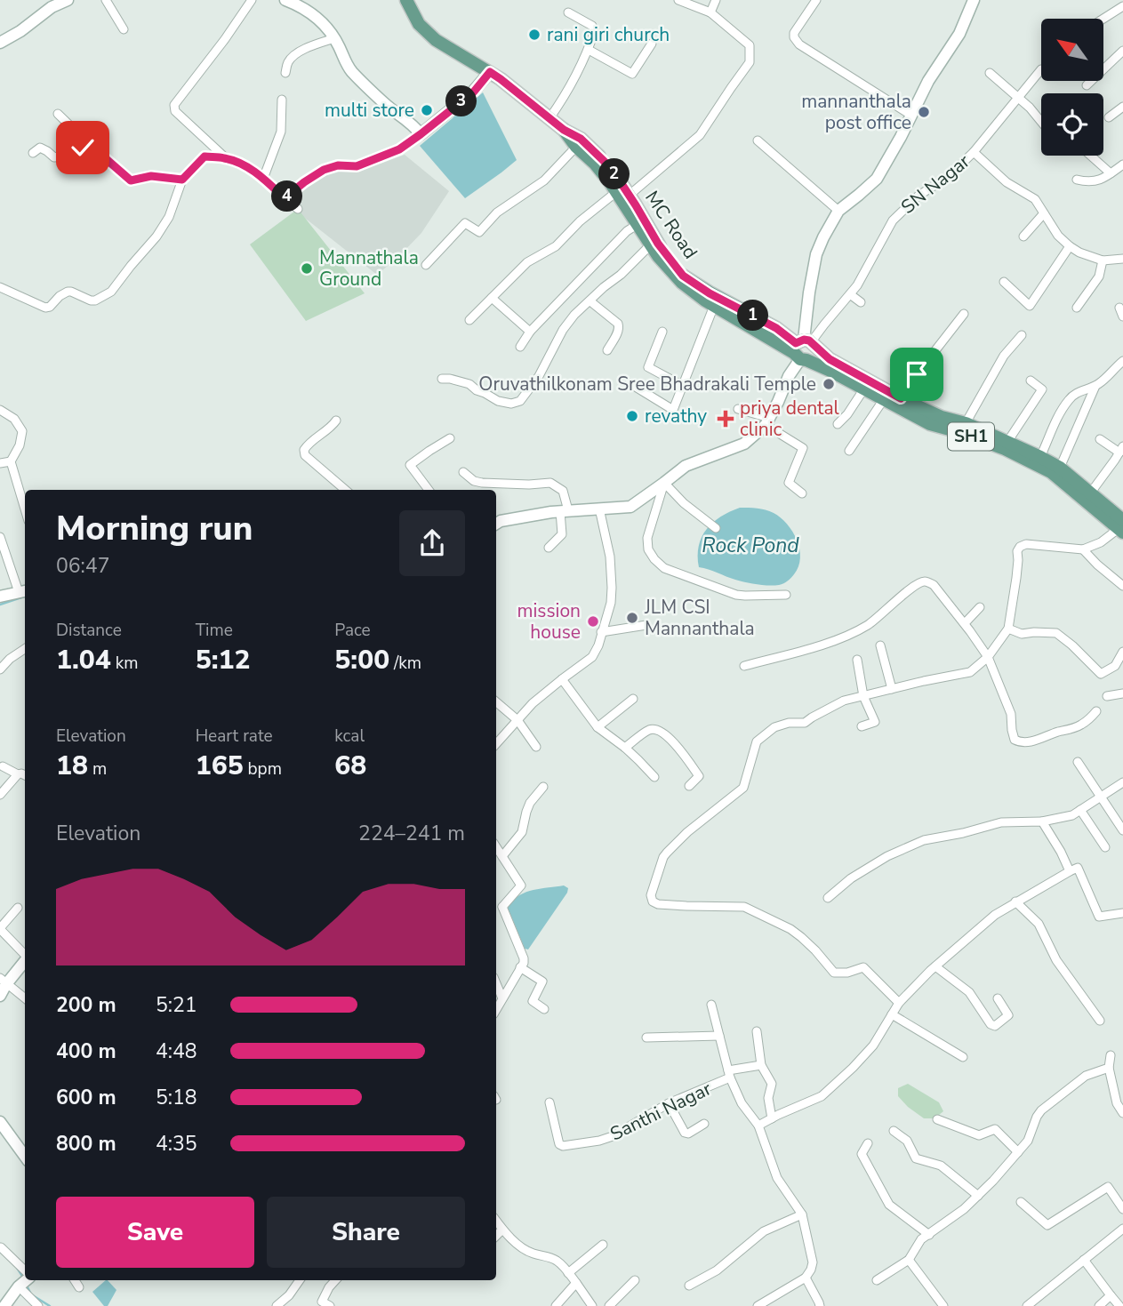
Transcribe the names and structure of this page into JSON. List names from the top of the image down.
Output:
{
  "streets": {
    "main road": ["MC Road", "SH1"],
    "street": ["SN Nagar", "Santhi Nagar"]
  },
  "crossings": [
    ["SN Nagar", "MC Road"]
  ],
  "water": ["Rock Pond"],
  "places": {
    "other": [
      "rani giri church",
      "multi store",
      "mannanthala post office",
      "Mannathala Ground",
      "Oruvathilkonam Sree Bhadrakali Temple",
      "revathy",
      "JLM CSI Mannanthala",
      "mission house"
    ],
    "health": ["priya dental clinic"]
  },
  "north": "top left",
  "page": {
    "pins": [
      "3",
      "2",
      "4",
      "1"
    ],
    "heading": ["Morning run", "06:47"],
    "stats": [
      ["Distance", "1.04 km"],
      ["Time", "5:12"],
      ["Pace", "5:00 /km"],
      ["Elevation", "18 m"],
      ["Heart rate", "165 bpm"],
      ["kcal", "68"]
    ],
    "chart": ["Elevation", "224–241 m"],
    "list": [
      {
        "name": "200 m",
        "note": "5:21"
      },
      {
        "name": "400 m",
        "note": "4:48"
      },
      {
        "name": "600 m",
        "note": "5:18"
      },
      {
        "name": "800 m",
        "note": "4:35"
      }
    ],
    "buttons": ["Save", "Share"]
  }
}
